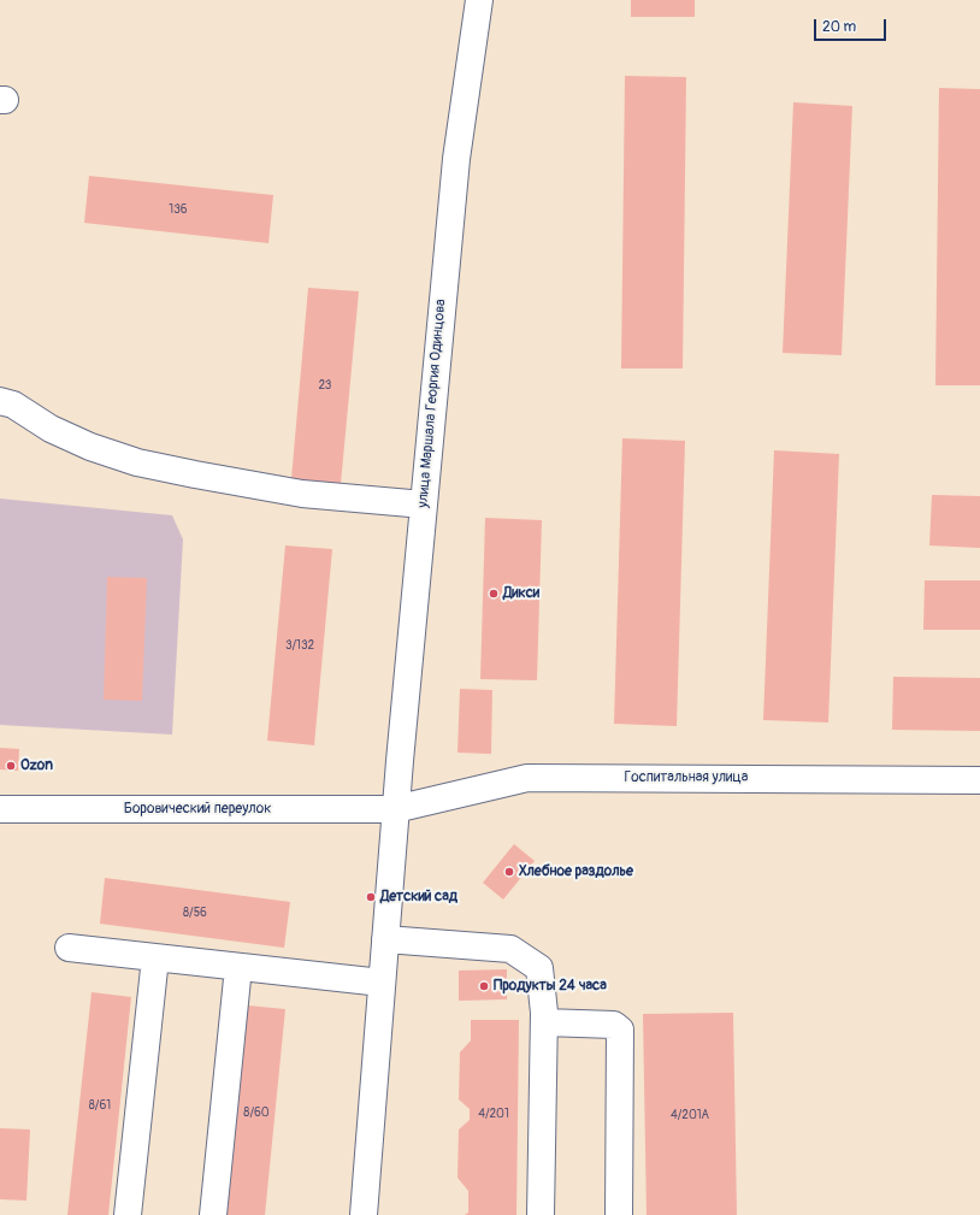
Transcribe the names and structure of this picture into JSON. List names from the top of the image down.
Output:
{
  "streets": {
    "street": ["улица Маршала Георгия Одинцова", "Госпитальная улица", "Боровический переулок"]
  },
  "crossings": [
    ["улица Маршала Георгия Одинцова", "Госпитальная улица"],
    ["улица Маршала Георгия Одинцова", "Боровический переулок"],
    ["Госпитальная улица", "Боровический переулок"]
  ],
  "places": [
    "Дикси",
    "Ozon",
    "Хлебное раздолье",
    "Детский сад",
    "Продукты 24 часа"
  ],
  "house_numbers": [
    "136",
    "23",
    "3/132",
    "8/56",
    "8/61",
    "8/60",
    "4/201",
    "4/201А"
  ],
  "scale_bar": "20 m"
}
